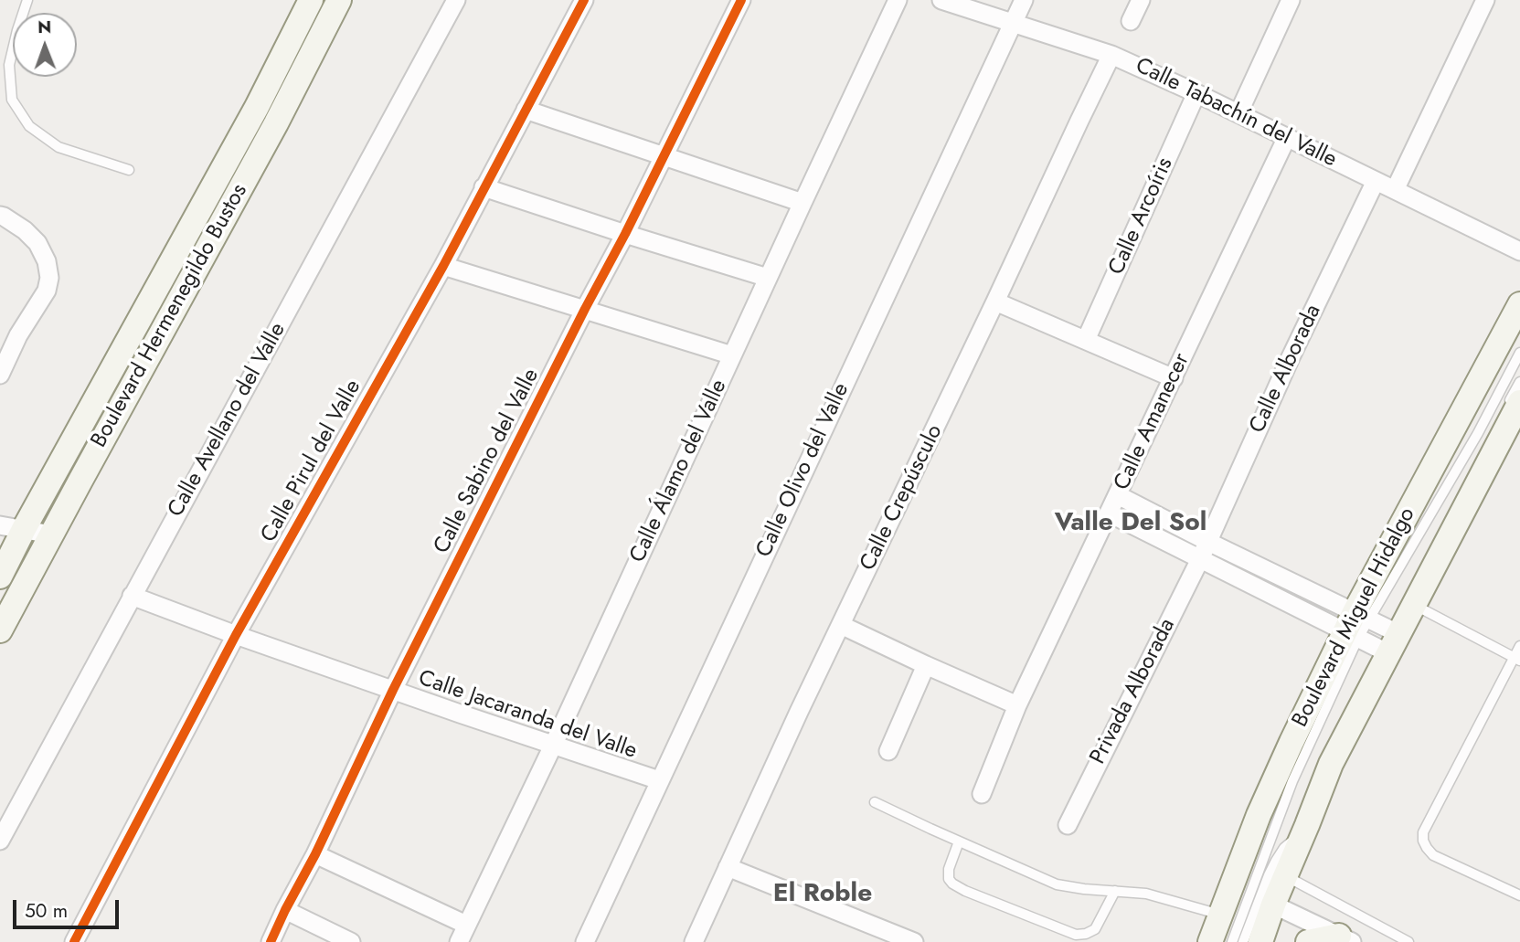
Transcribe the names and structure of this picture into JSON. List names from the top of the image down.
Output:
{
  "streets": {
    "street": [
      "Calle Tabachín del Valle",
      "Calle Arcoíris",
      "Boulevard Hermenegildo Bustos",
      "Calle Alborada",
      "Calle Avellano del Valle",
      "Calle Amanecer",
      "Calle Pirul del Valle",
      "Calle Sabino del Valle",
      "Calle Olivo del Valle",
      "Calle Álamo del Valle",
      "Calle Crepúsculo",
      "Boulevard Miguel Hidalgo",
      "Privada Alborada",
      "Calle Jacaranda del Valle"
    ]
  },
  "crossings": [
    ["Calle Tabachín del Valle", "Calle Arcoíris"],
    ["Calle Tabachín del Valle", "Calle Alborada"],
    ["Calle Tabachín del Valle", "Calle Amanecer"],
    ["Calle Tabachín del Valle", "Calle Olivo del Valle"],
    ["Calle Tabachín del Valle", "Calle Crepúsculo"],
    ["Calle Alborada", "Privada Alborada"],
    ["Calle Avellano del Valle", "Calle Jacaranda del Valle"],
    ["Calle Pirul del Valle", "Calle Jacaranda del Valle"],
    ["Calle Sabino del Valle", "Calle Jacaranda del Valle"],
    ["Calle Olivo del Valle", "Calle Jacaranda del Valle"],
    ["Calle Álamo del Valle", "Calle Jacaranda del Valle"]
  ],
  "districts": ["Valle Del Sol", "El Roble"],
  "scale_bar": "50 m",
  "north": "top"
}
